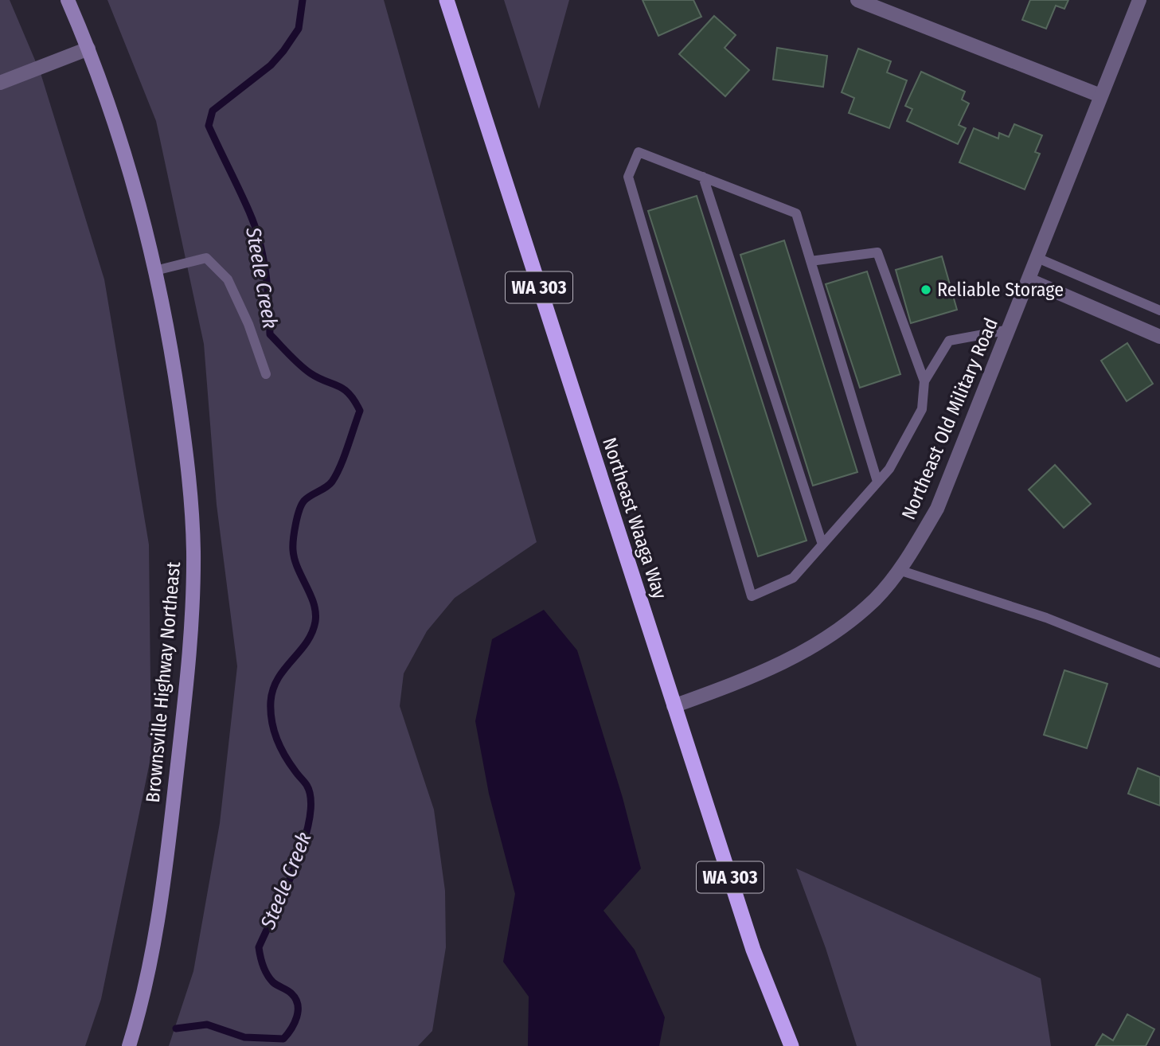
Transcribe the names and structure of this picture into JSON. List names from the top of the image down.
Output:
{
  "streets": {
    "highway": ["WA 303", "Northeast Waaga Way"],
    "main road": ["Brownsville Highway Northeast"],
    "street": ["Northeast Old Military Road"]
  },
  "crossings": [
    ["Northeast Old Military Road", "Northeast Waaga Way"]
  ],
  "water": ["Steele Creek"],
  "places": ["Reliable Storage"]
}
